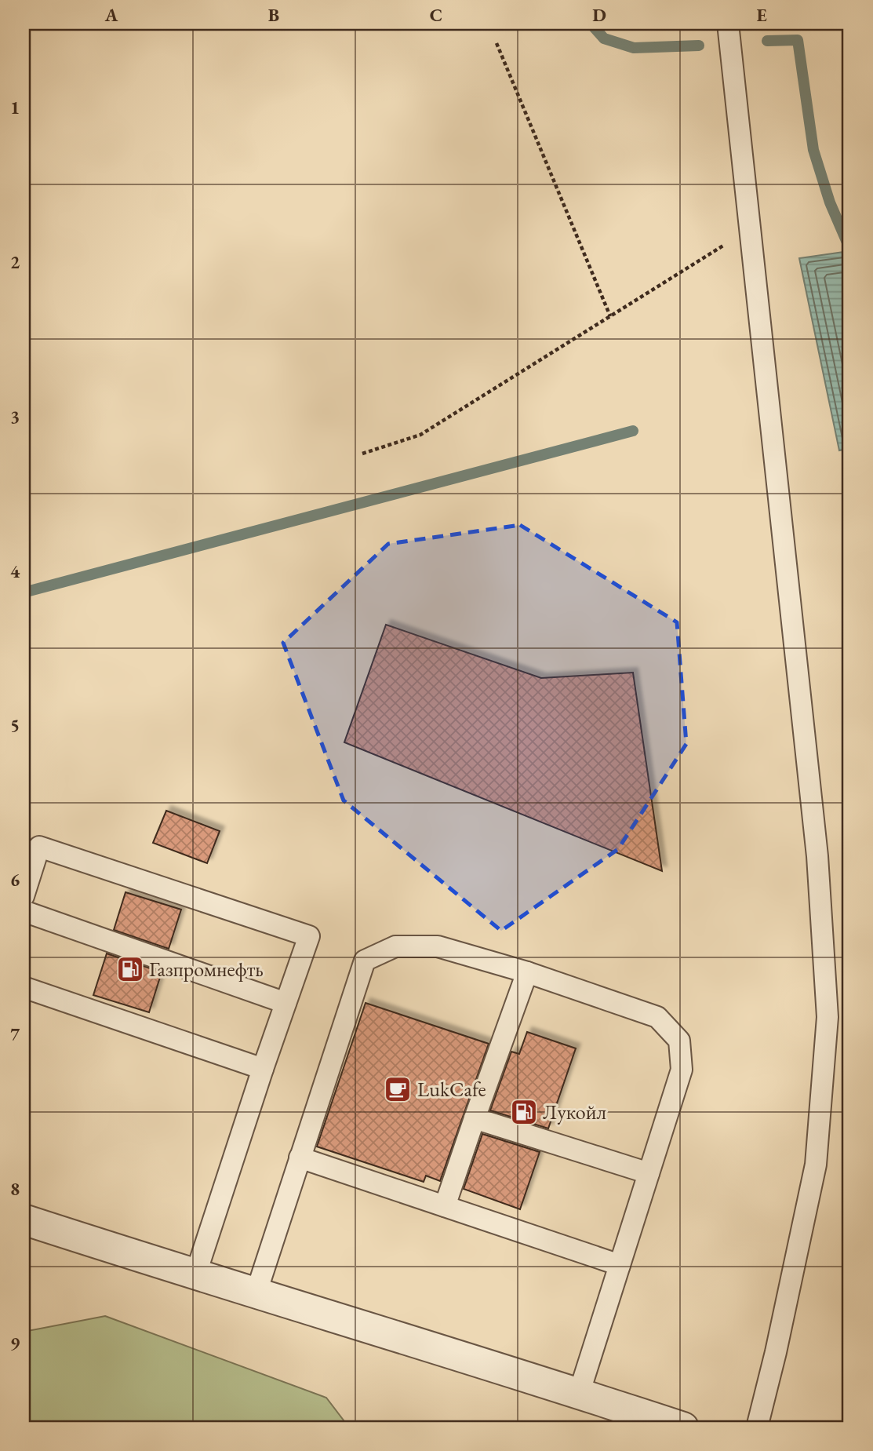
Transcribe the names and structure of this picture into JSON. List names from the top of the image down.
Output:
{
  "places": {
    "fuel station": ["Газпромнефть", "Лукойл"],
    "cafe": ["LukCafe"]
  },
  "grid": {
    "columns": [
      "A",
      "B",
      "C",
      "D",
      "E"
    ],
    "rows": [
      "1",
      "2",
      "3",
      "4",
      "5",
      "6",
      "7",
      "8",
      "9"
    ]
  }
}
